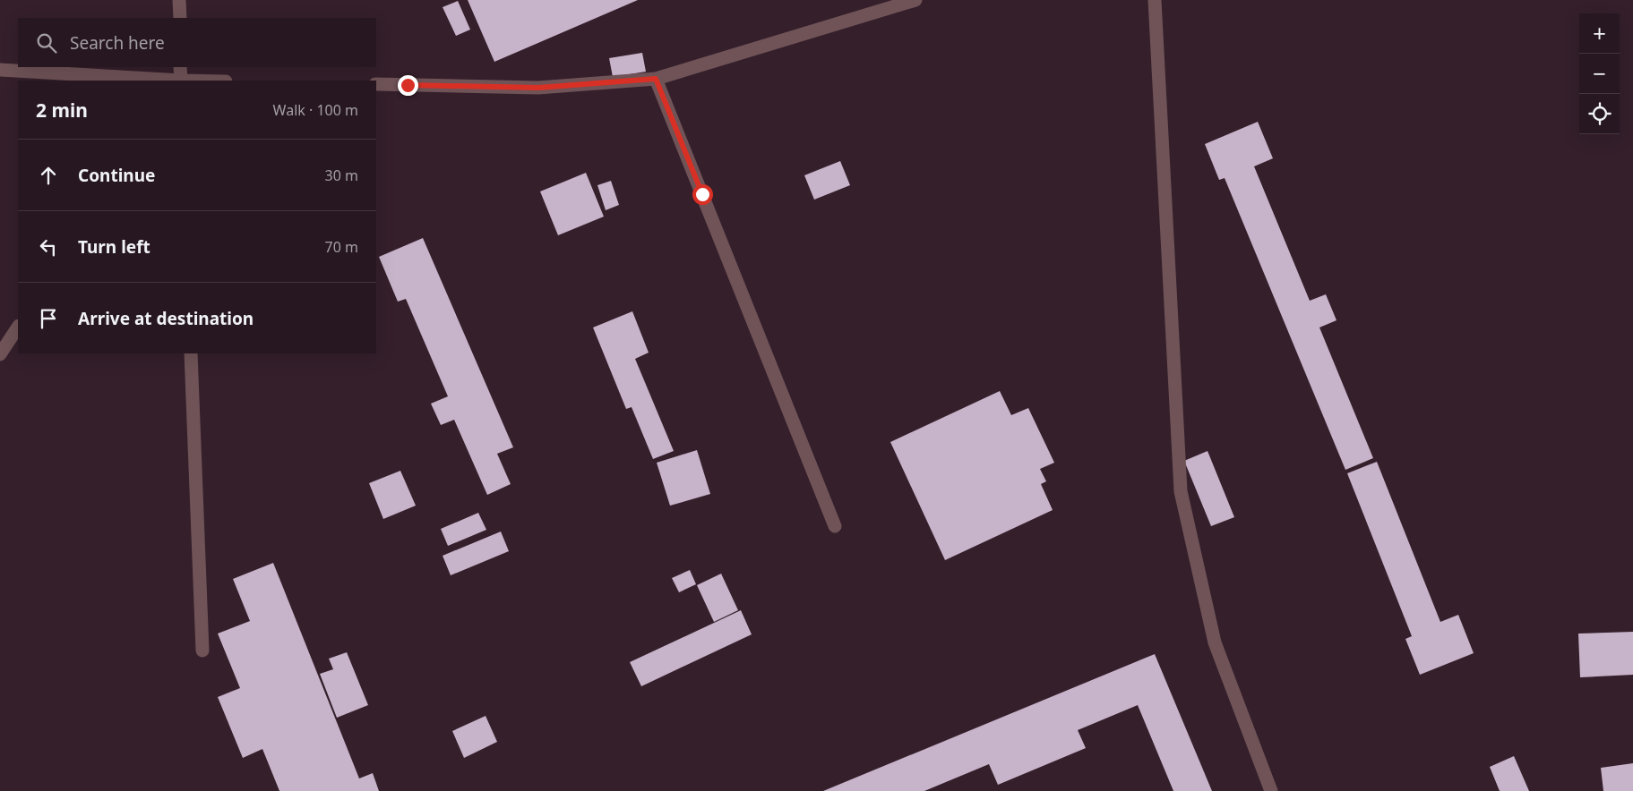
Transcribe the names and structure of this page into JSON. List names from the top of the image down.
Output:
{
  "page": {
    "map_buttons": ["+", "−"],
    "search": "Search here",
    "heading": ["2 min", "Walk · 100 m"],
    "list": [
      ["Continue", "30 m"],
      ["Turn left", "70 m"],
      "Arrive at destination"
    ]
  }
}
